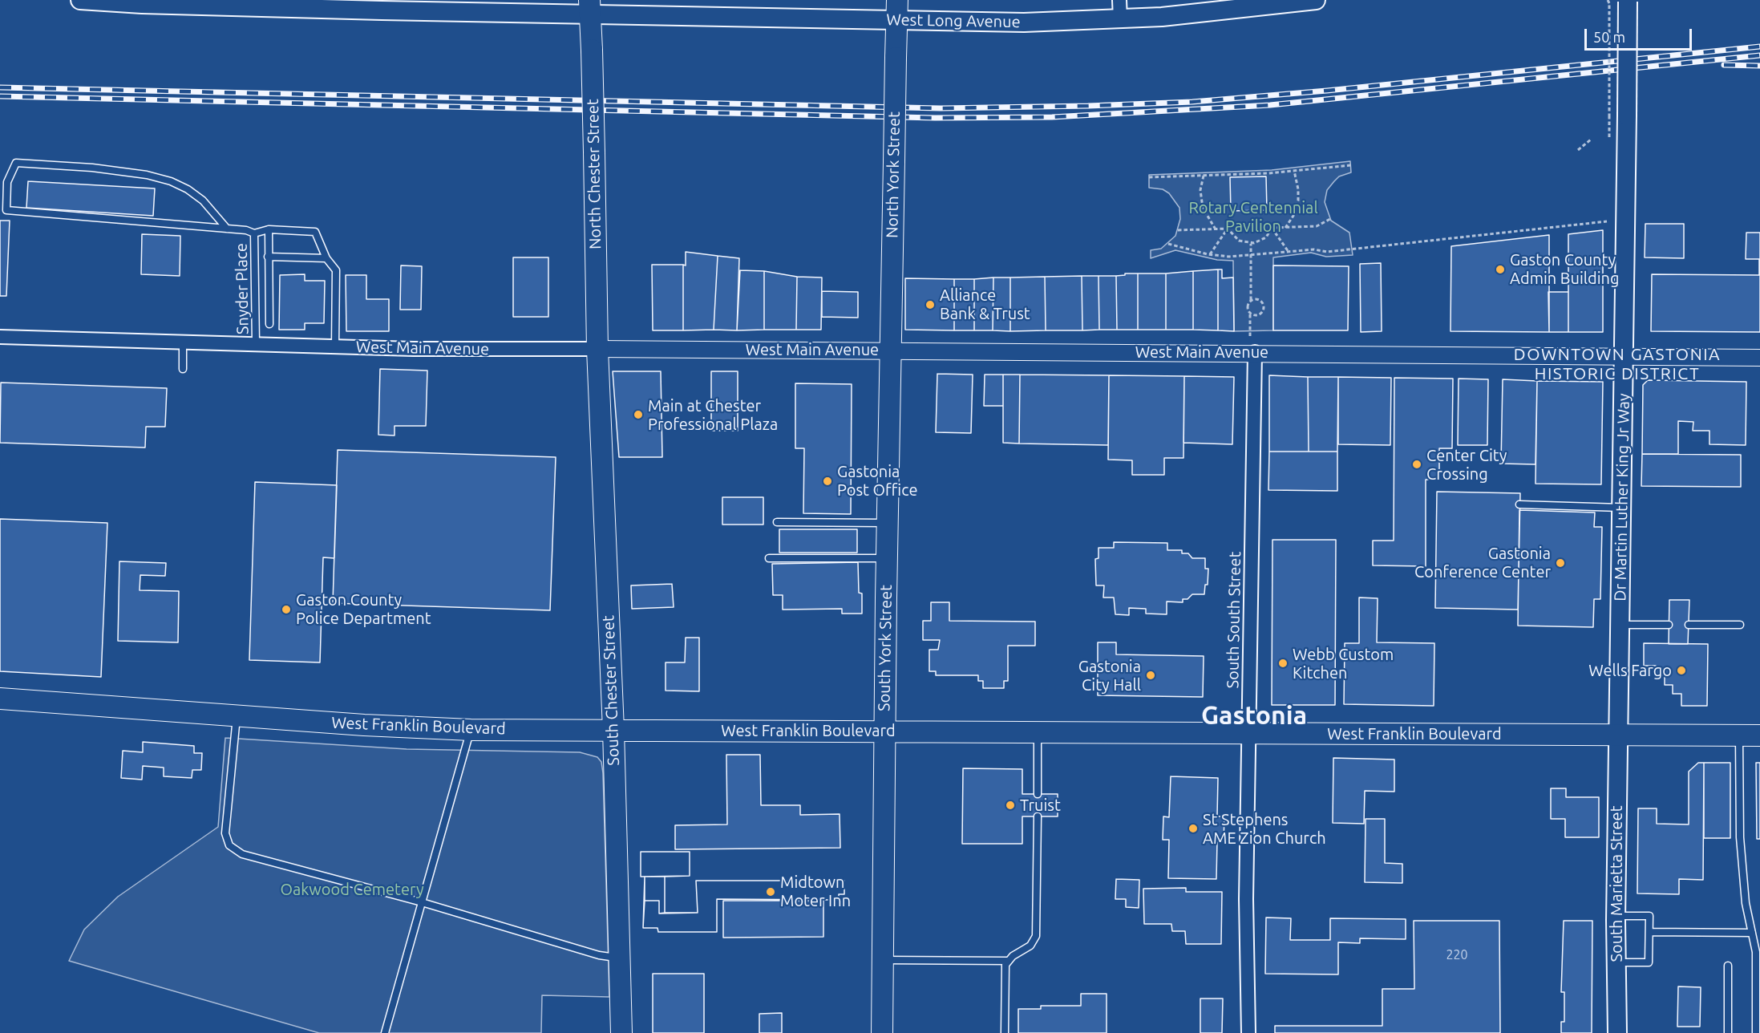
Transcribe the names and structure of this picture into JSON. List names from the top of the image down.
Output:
{
  "streets": {
    "main road": [
      "West Long Avenue",
      "North Chester Street",
      "North York Street",
      "Dr Martin Luther King Jr Way",
      "South York Street",
      "South Chester Street",
      "West Franklin Boulevard",
      "South Marietta Street"
    ],
    "street": ["West Main Avenue", "South South Street"],
    "lane": ["Snyder Place"]
  },
  "crossings": [
    ["West Long Avenue", "North Chester Street"],
    ["West Long Avenue", "North York Street"],
    ["North Chester Street", "West Main Avenue"],
    ["North Chester Street", "South Chester Street"],
    ["North York Street", "West Main Avenue"],
    ["North York Street", "South York Street"],
    ["Snyder Place", "West Main Avenue"],
    ["West Main Avenue", "Dr Martin Luther King Jr Way"],
    ["West Main Avenue", "South South Street"],
    ["West Main Avenue", "South York Street"],
    ["West Main Avenue", "South Chester Street"],
    ["Dr Martin Luther King Jr Way", "West Franklin Boulevard"],
    ["Dr Martin Luther King Jr Way", "South Marietta Street"],
    ["South South Street", "West Franklin Boulevard"],
    ["South York Street", "West Franklin Boulevard"],
    ["South Chester Street", "West Franklin Boulevard"],
    ["West Franklin Boulevard", "South Marietta Street"]
  ],
  "districts": ["DOWNTOWN GASTONIA HISTORIC DISTRICT", "Gastonia"],
  "parks": ["Rotary Centennial Pavilion", "Oakwood Cemetery"],
  "places": [
    "Gaston County Admin Building",
    "Alliance Bank & Trust",
    "Main at Chester Professional Plaza",
    "Center City Crossing",
    "Gastonia Post Office",
    "Gastonia Conference Center",
    "Gaston County Police Department",
    "Webb Custom Kitchen",
    "Wells Fargo",
    "Gastonia City Hall",
    "Truist",
    "St Stephens AME Zion Church",
    "Midtown Moter Inn"
  ],
  "house_numbers": ["220"],
  "scale_bar": "50 m"
}
